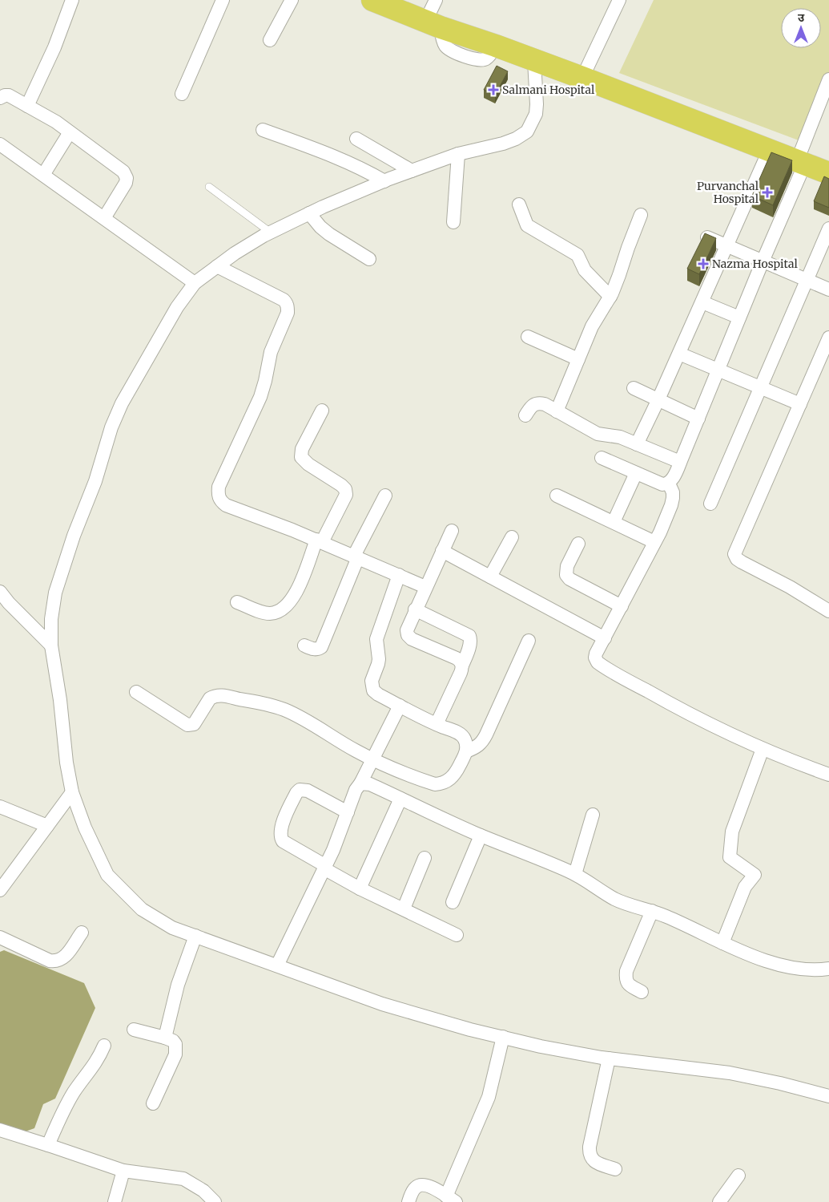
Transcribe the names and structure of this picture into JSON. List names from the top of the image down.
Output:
{
  "places": {
    "health": ["Salmani Hospital", "Purvanchal Hospital", "Nazma Hospital"]
  },
  "north": "top"
}
